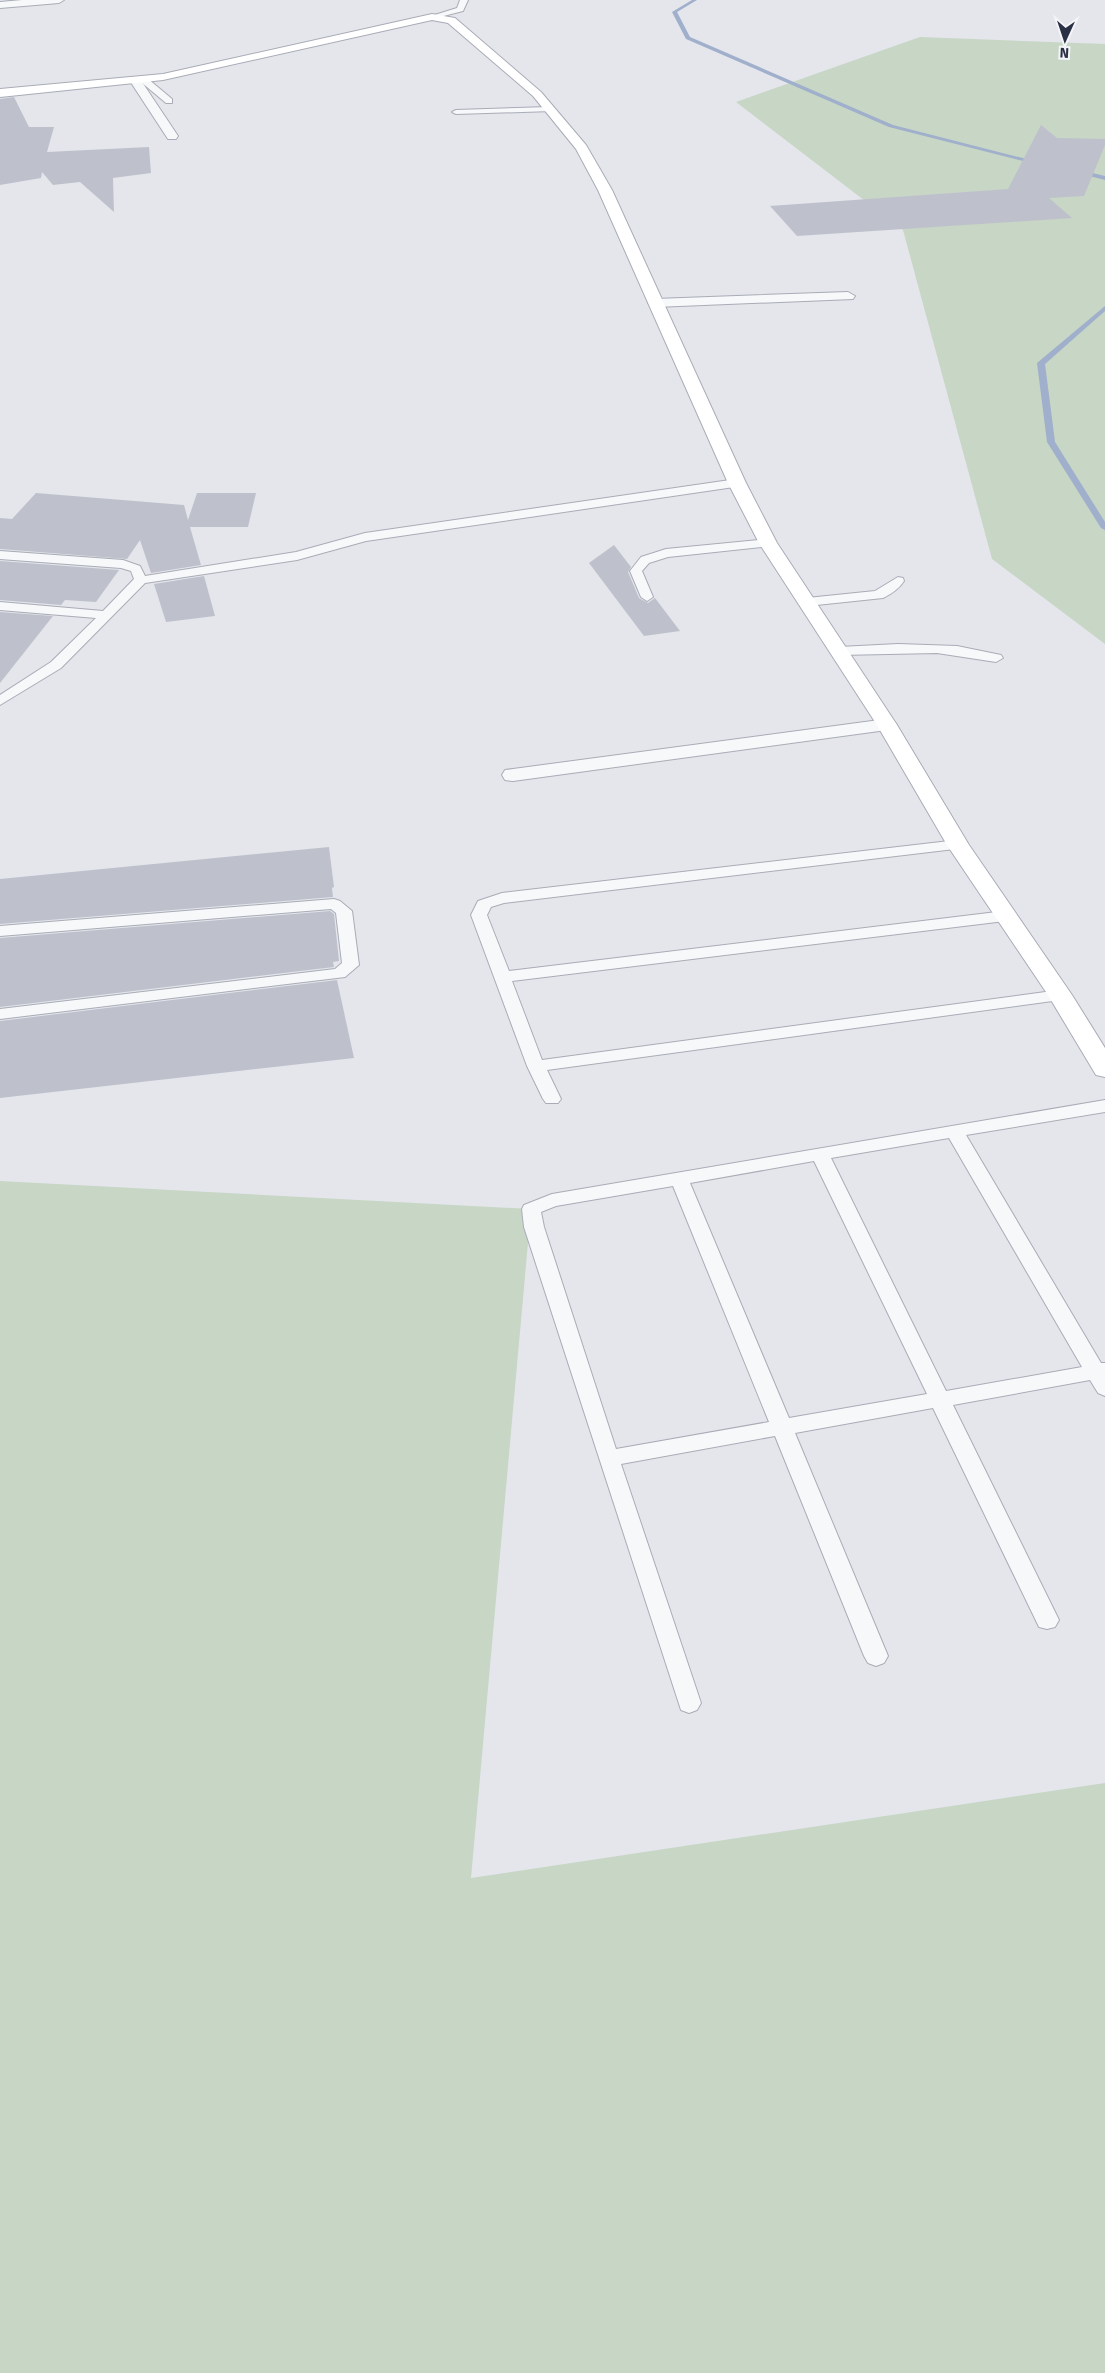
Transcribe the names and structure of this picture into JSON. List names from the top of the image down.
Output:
{
  "north": "bottom"
}
